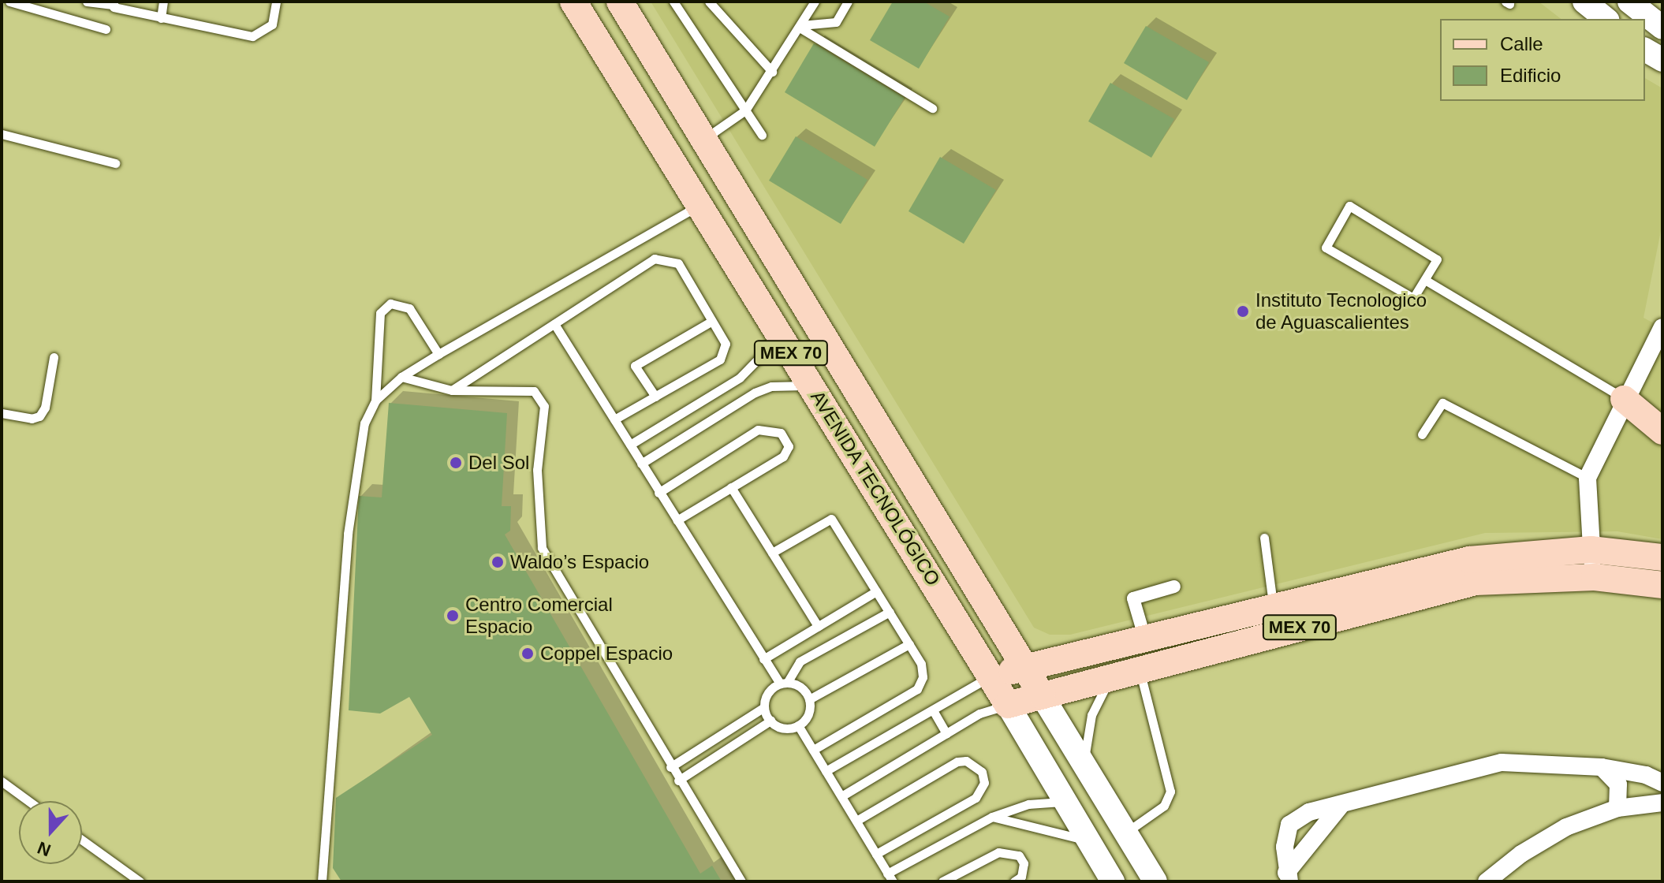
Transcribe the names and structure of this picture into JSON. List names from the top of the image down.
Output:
{
  "streets": {
    "main road": ["MEX 70", "AVENIDA TECNOLÓGICO"]
  },
  "crossings": [
    ["MEX 70", "AVENIDA TECNOLÓGICO"]
  ],
  "places": [
    "Instituto Tecnologico de Aguascalientes",
    "Del Sol",
    "Waldo’s Espacio",
    "Centro Comercial Espacio",
    "Coppel Espacio"
  ],
  "legend": ["Calle", "Edificio"],
  "north": "bottom"
}
